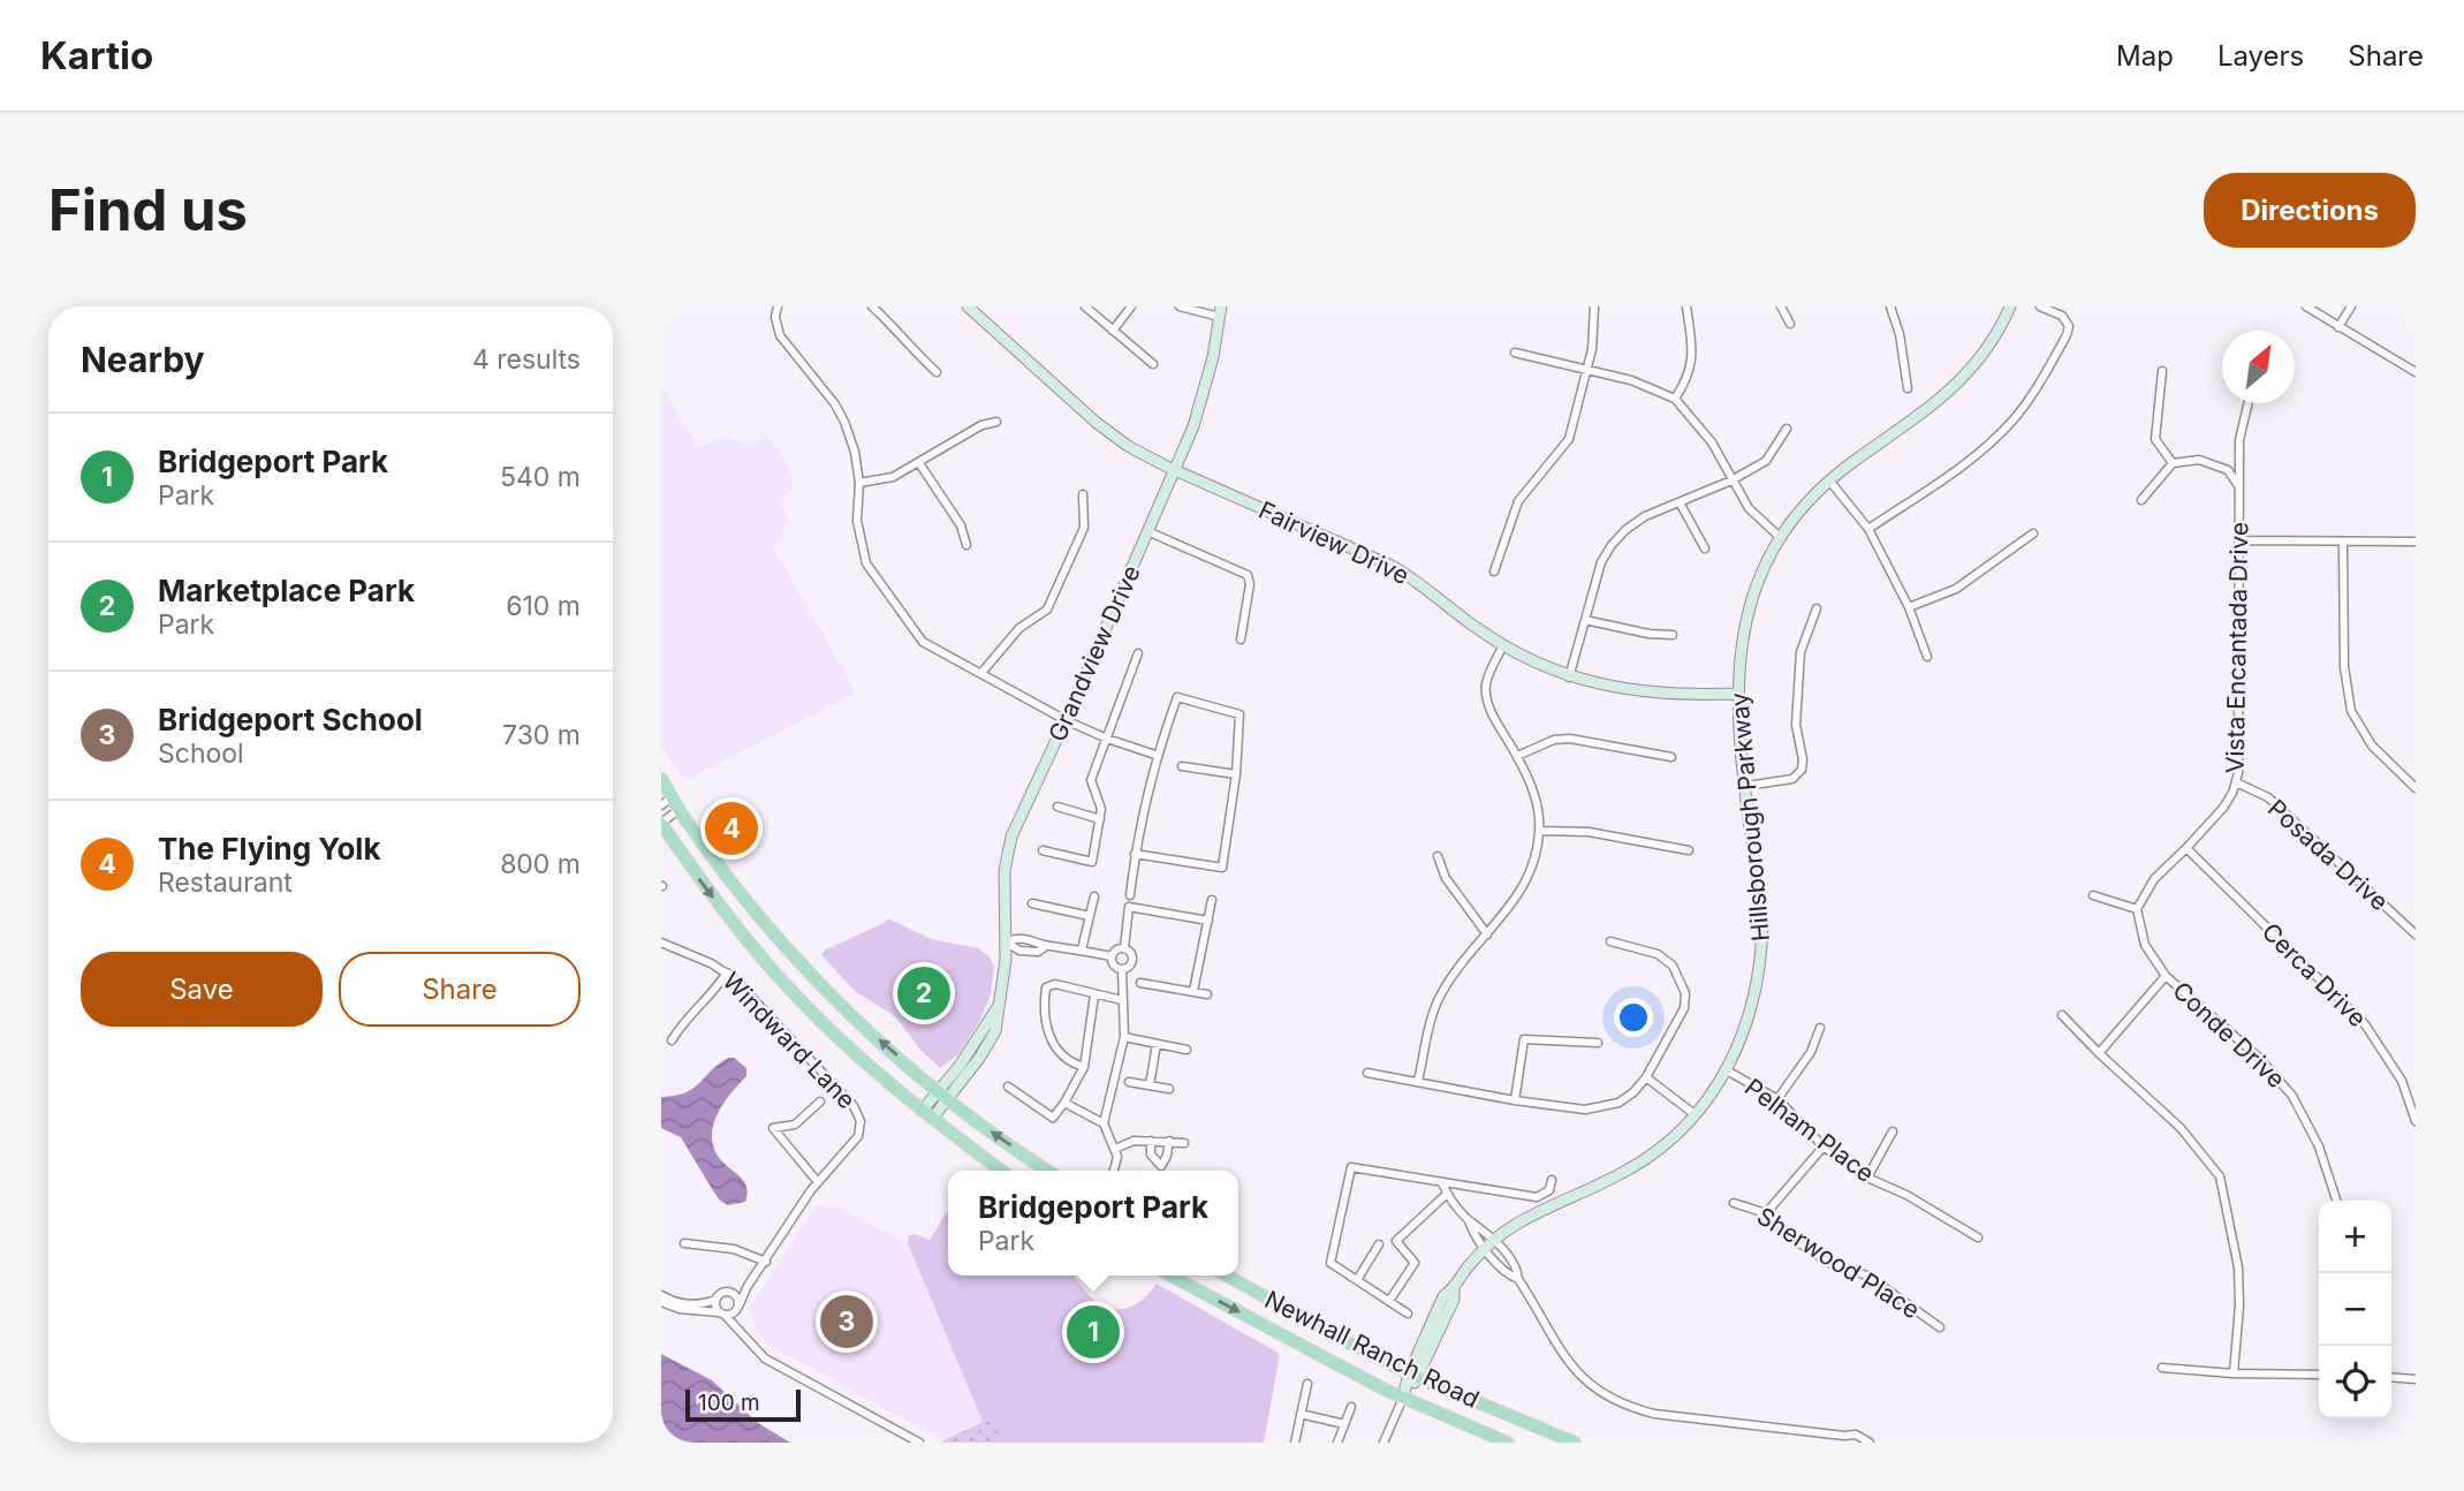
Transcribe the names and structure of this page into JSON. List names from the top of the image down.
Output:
{
  "streets": {
    "main road": ["Newhall Ranch Road"],
    "street": [
      "Fairview Drive",
      "Vista Encantada Drive",
      "Grandview Drive",
      "Hillsborough Parkway",
      "Posada Drive",
      "Cerca Drive",
      "Conde Drive",
      "Windward Lane",
      "Pelham Place",
      "Sherwood Place"
    ]
  },
  "crossings": [
    ["Fairview Drive", "Grandview Drive"],
    ["Fairview Drive", "Hillsborough Parkway"],
    ["Vista Encantada Drive", "Posada Drive"],
    ["Vista Encantada Drive", "Cerca Drive"],
    ["Vista Encantada Drive", "Conde Drive"],
    ["Hillsborough Parkway", "Pelham Place"],
    ["Hillsborough Parkway", "Newhall Ranch Road"]
  ],
  "scale_bar": "100 m",
  "north": "top right",
  "page": {
    "header": "Kartio",
    "nav": ["Map", "Layers", "Share"],
    "buttons": [
      "Directions",
      ["Save", "Share"]
    ],
    "title": "Find us",
    "heading": ["Nearby", "4 results"],
    "list": [
      {
        "mark": "1",
        "name": "Bridgeport Park",
        "note": "Park",
        "value": "540 m"
      },
      {
        "mark": "2",
        "name": "Marketplace Park",
        "note": "Park",
        "value": "610 m"
      },
      {
        "mark": "3",
        "name": "Bridgeport School",
        "note": "School",
        "value": "730 m"
      },
      {
        "mark": "4",
        "name": "The Flying Yolk",
        "note": "Restaurant",
        "value": "800 m"
      }
    ],
    "pins": [
      "4",
      "2",
      "3",
      "1"
    ],
    "popup": ["Bridgeport Park", "Park"],
    "map_buttons": ["+", "−"],
    "scale": "100 m"
  }
}
